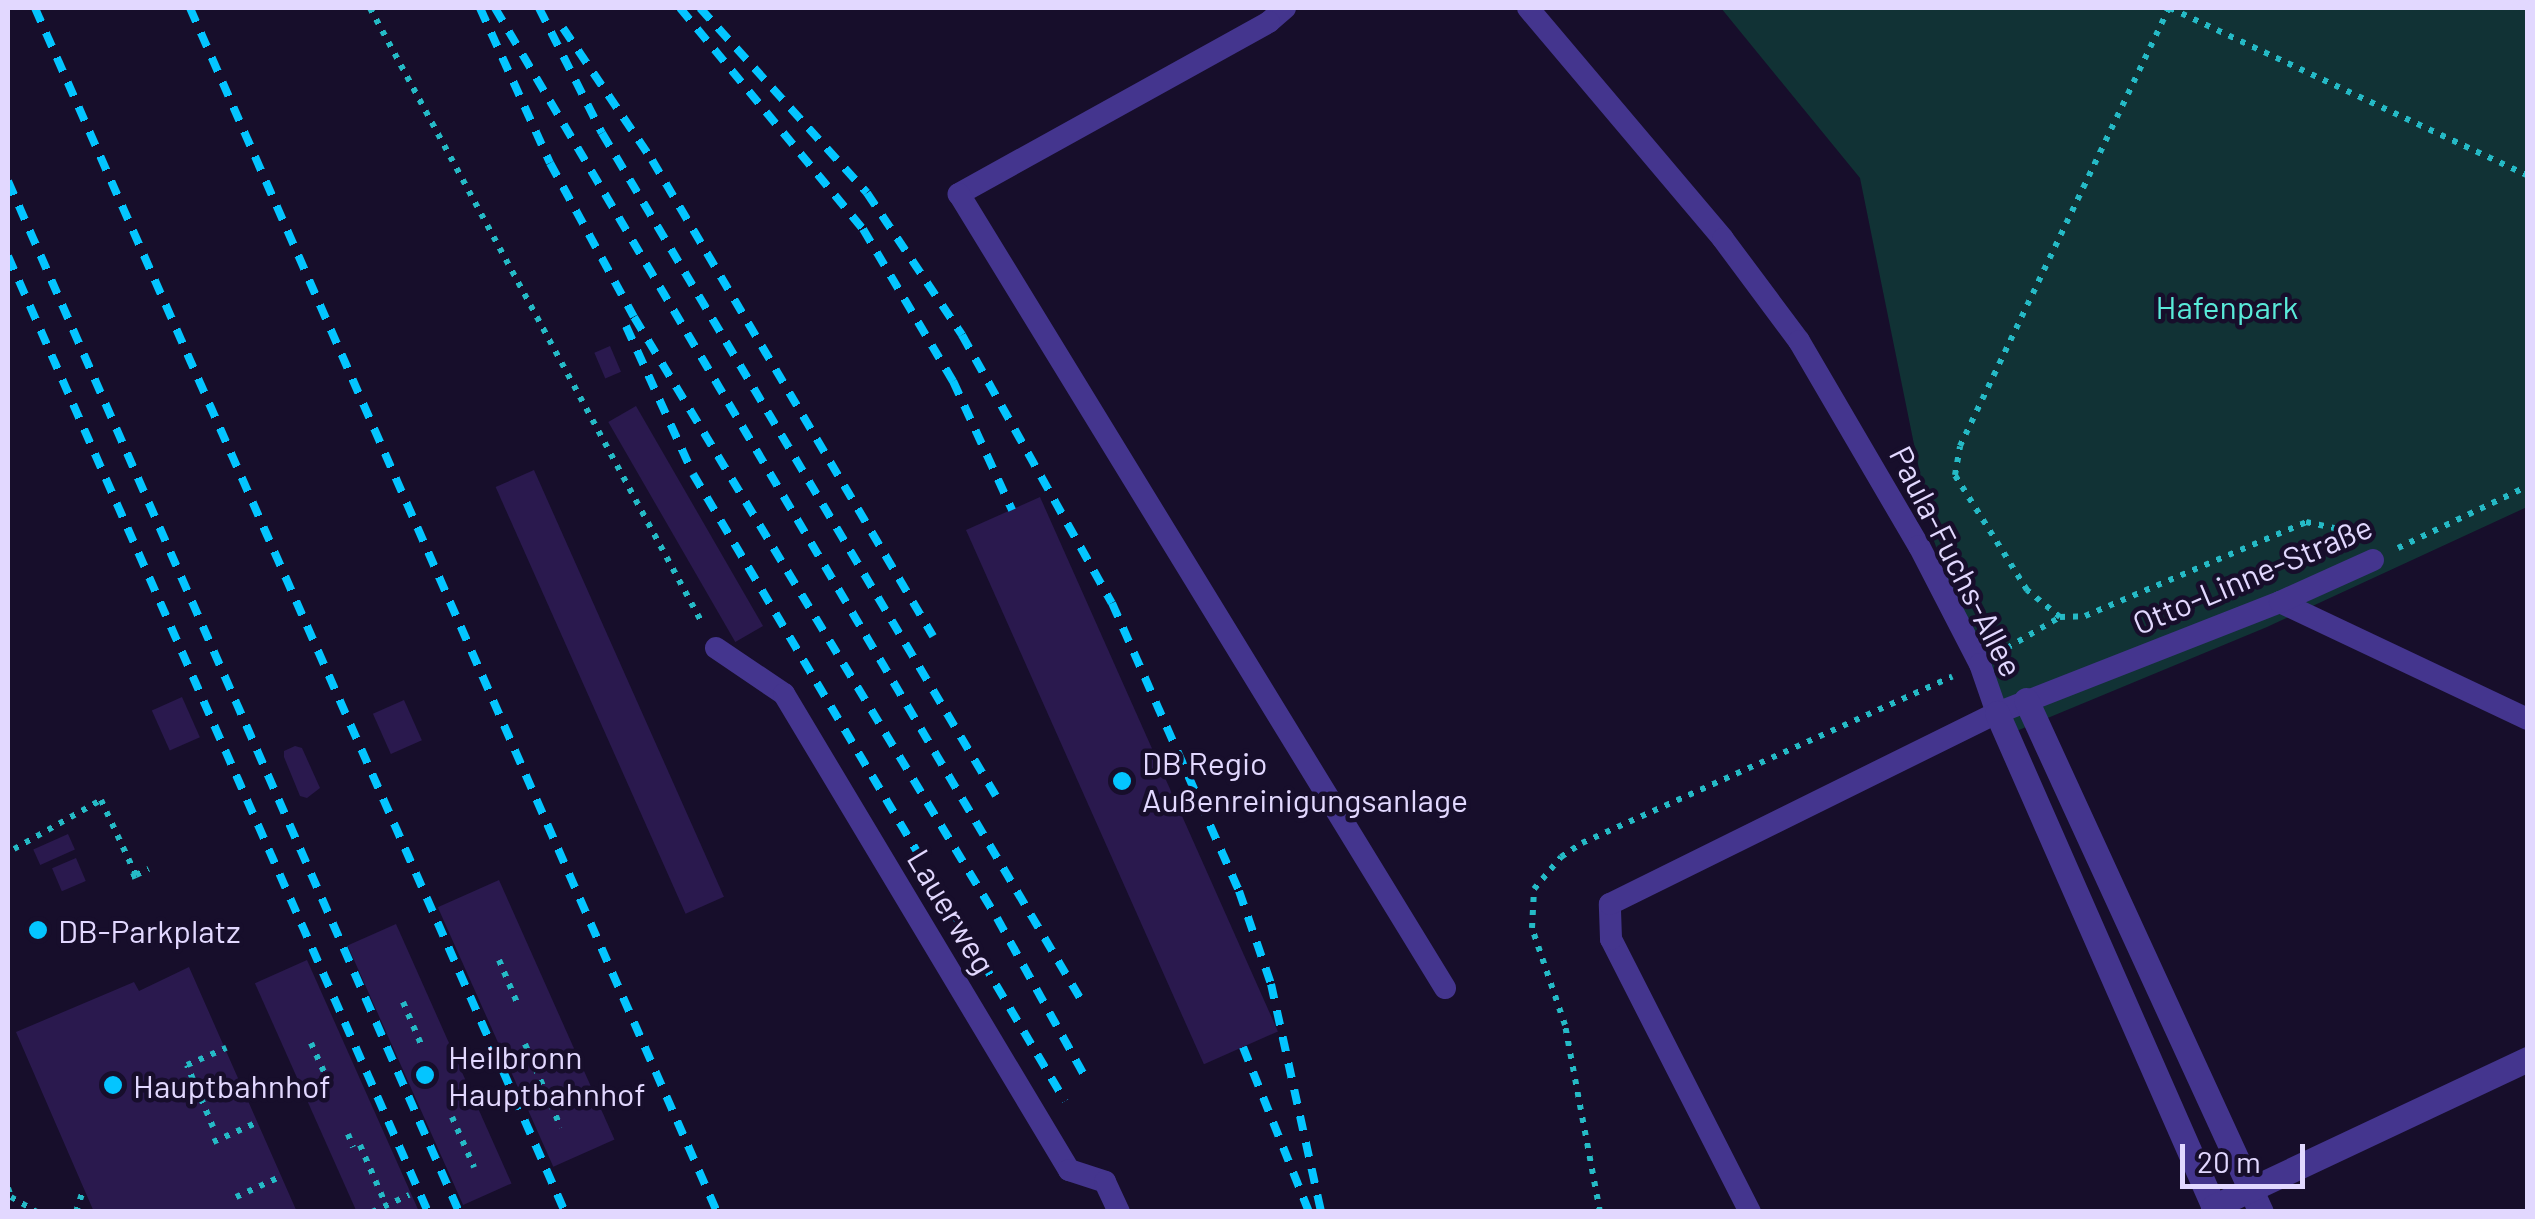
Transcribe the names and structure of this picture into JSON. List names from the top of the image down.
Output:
{
  "streets": {
    "street": ["Paula-Fuchs-Allee"],
    "lane": ["Otto-Linne-Straße", "Lauerweg"]
  },
  "crossings": [
    ["Paula-Fuchs-Allee", "Otto-Linne-Straße"]
  ],
  "parks": ["Hafenpark"],
  "places": [
    "DB Regio Außenreinigungsanlage",
    "DB-Parkplatz",
    "Heilbronn Hauptbahnhof",
    "Hauptbahnhof"
  ],
  "scale_bar": "20 m"
}
